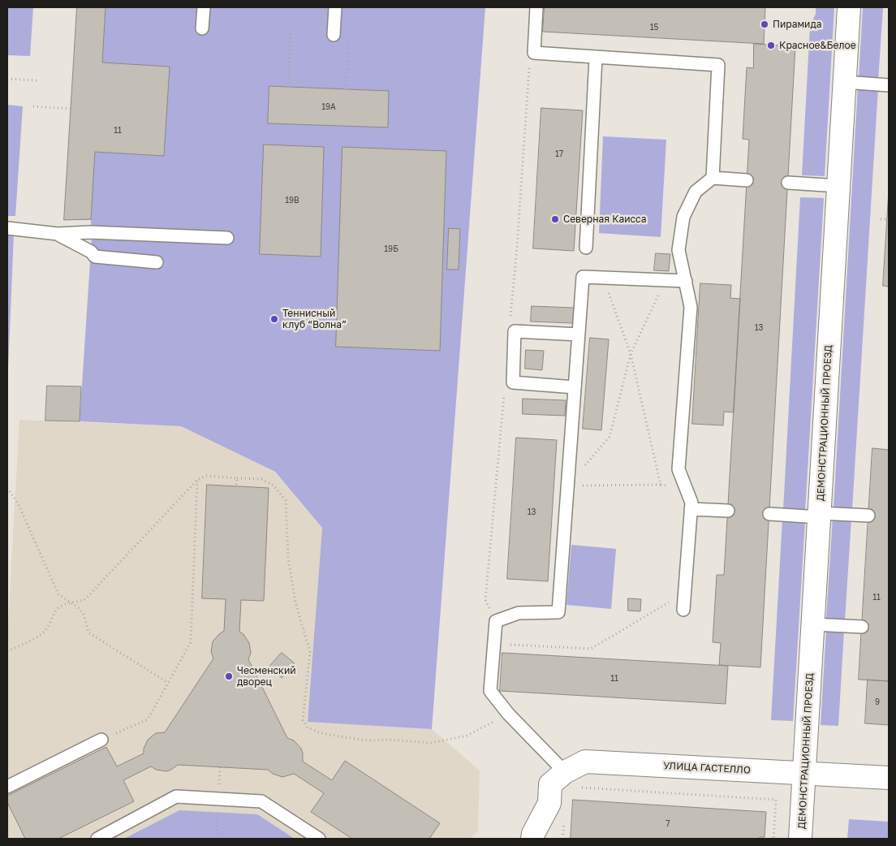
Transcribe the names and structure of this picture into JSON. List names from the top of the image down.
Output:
{
  "streets": {
    "street": ["ДЕМОНСТРАЦИОННЫЙ ПРОЕЗД", "УЛИЦА ГАСТЕЛЛО"]
  },
  "crossings": [
    ["ДЕМОНСТРАЦИОННЫЙ ПРОЕЗД", "УЛИЦА ГАСТЕЛЛО"]
  ],
  "places": [
    "Пирамида",
    "Красное&Белое",
    "Северная Каисса",
    "Теннисный клуб “Волна”",
    "Чесменский дворец"
  ],
  "house_numbers": [
    "15",
    "19А",
    "11",
    "17",
    "19В",
    "19Б",
    "13",
    "13",
    "11",
    "11",
    "9",
    "7"
  ]
}
